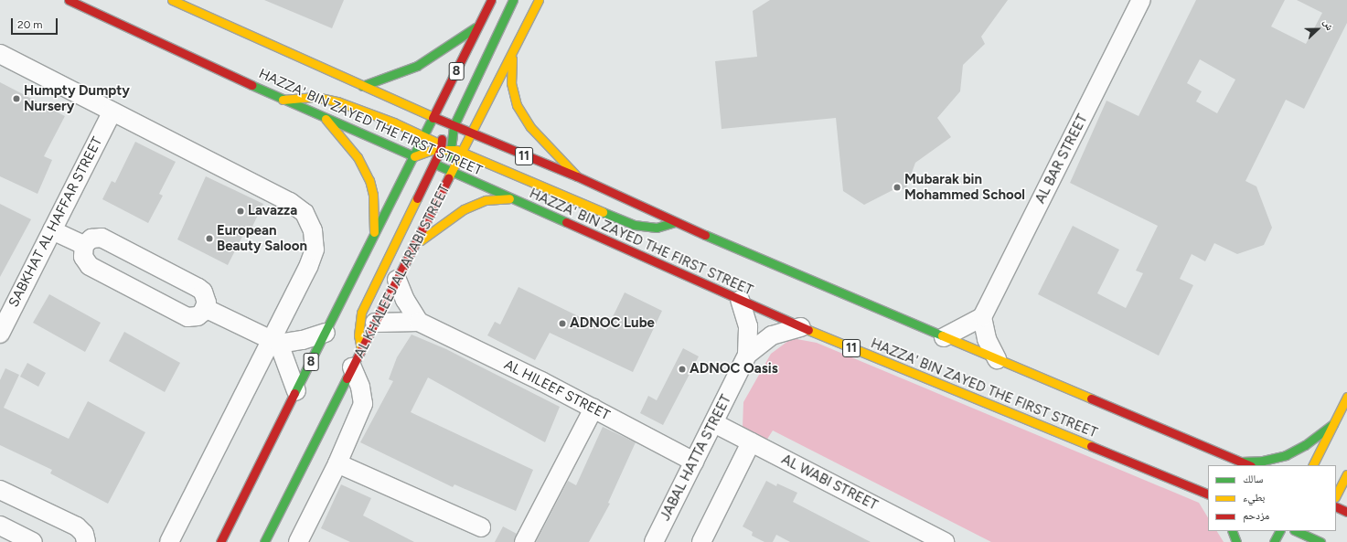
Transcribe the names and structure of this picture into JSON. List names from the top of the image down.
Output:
{
  "streets": {
    "main road": [
      "8",
      "HAZZA' BIN ZAYED THE FIRST STREET",
      "11",
      "AL KHALEEJ AL ARABI STREET"
    ],
    "street": [
      "AL BAR STREET",
      "SABKHAT AL HAFFAR STREET",
      "AL HILEEF STREET",
      "JABAL HATTA STREET",
      "AL WABI STREET"
    ]
  },
  "crossings": [
    ["8", "HAZZA' BIN ZAYED THE FIRST STREET"],
    ["8", "11"],
    ["HAZZA' BIN ZAYED THE FIRST STREET", "AL KHALEEJ AL ARABI STREET"],
    ["HAZZA' BIN ZAYED THE FIRST STREET", "JABAL HATTA STREET"],
    ["11", "AL KHALEEJ AL ARABI STREET"],
    ["AL KHALEEJ AL ARABI STREET", "AL HILEEF STREET"],
    ["AL HILEEF STREET", "JABAL HATTA STREET"],
    ["JABAL HATTA STREET", "AL WABI STREET"]
  ],
  "places": [
    "Humpty Dumpty Nursery",
    "Mubarak bin Mohammed School",
    "Lavazza",
    "European Beauty Saloon",
    "ADNOC Lube",
    "ADNOC Oasis"
  ],
  "legend": ["سالك", "بطيء", "مزدحم"],
  "scale_bar": "20 m",
  "north": "right"
}
